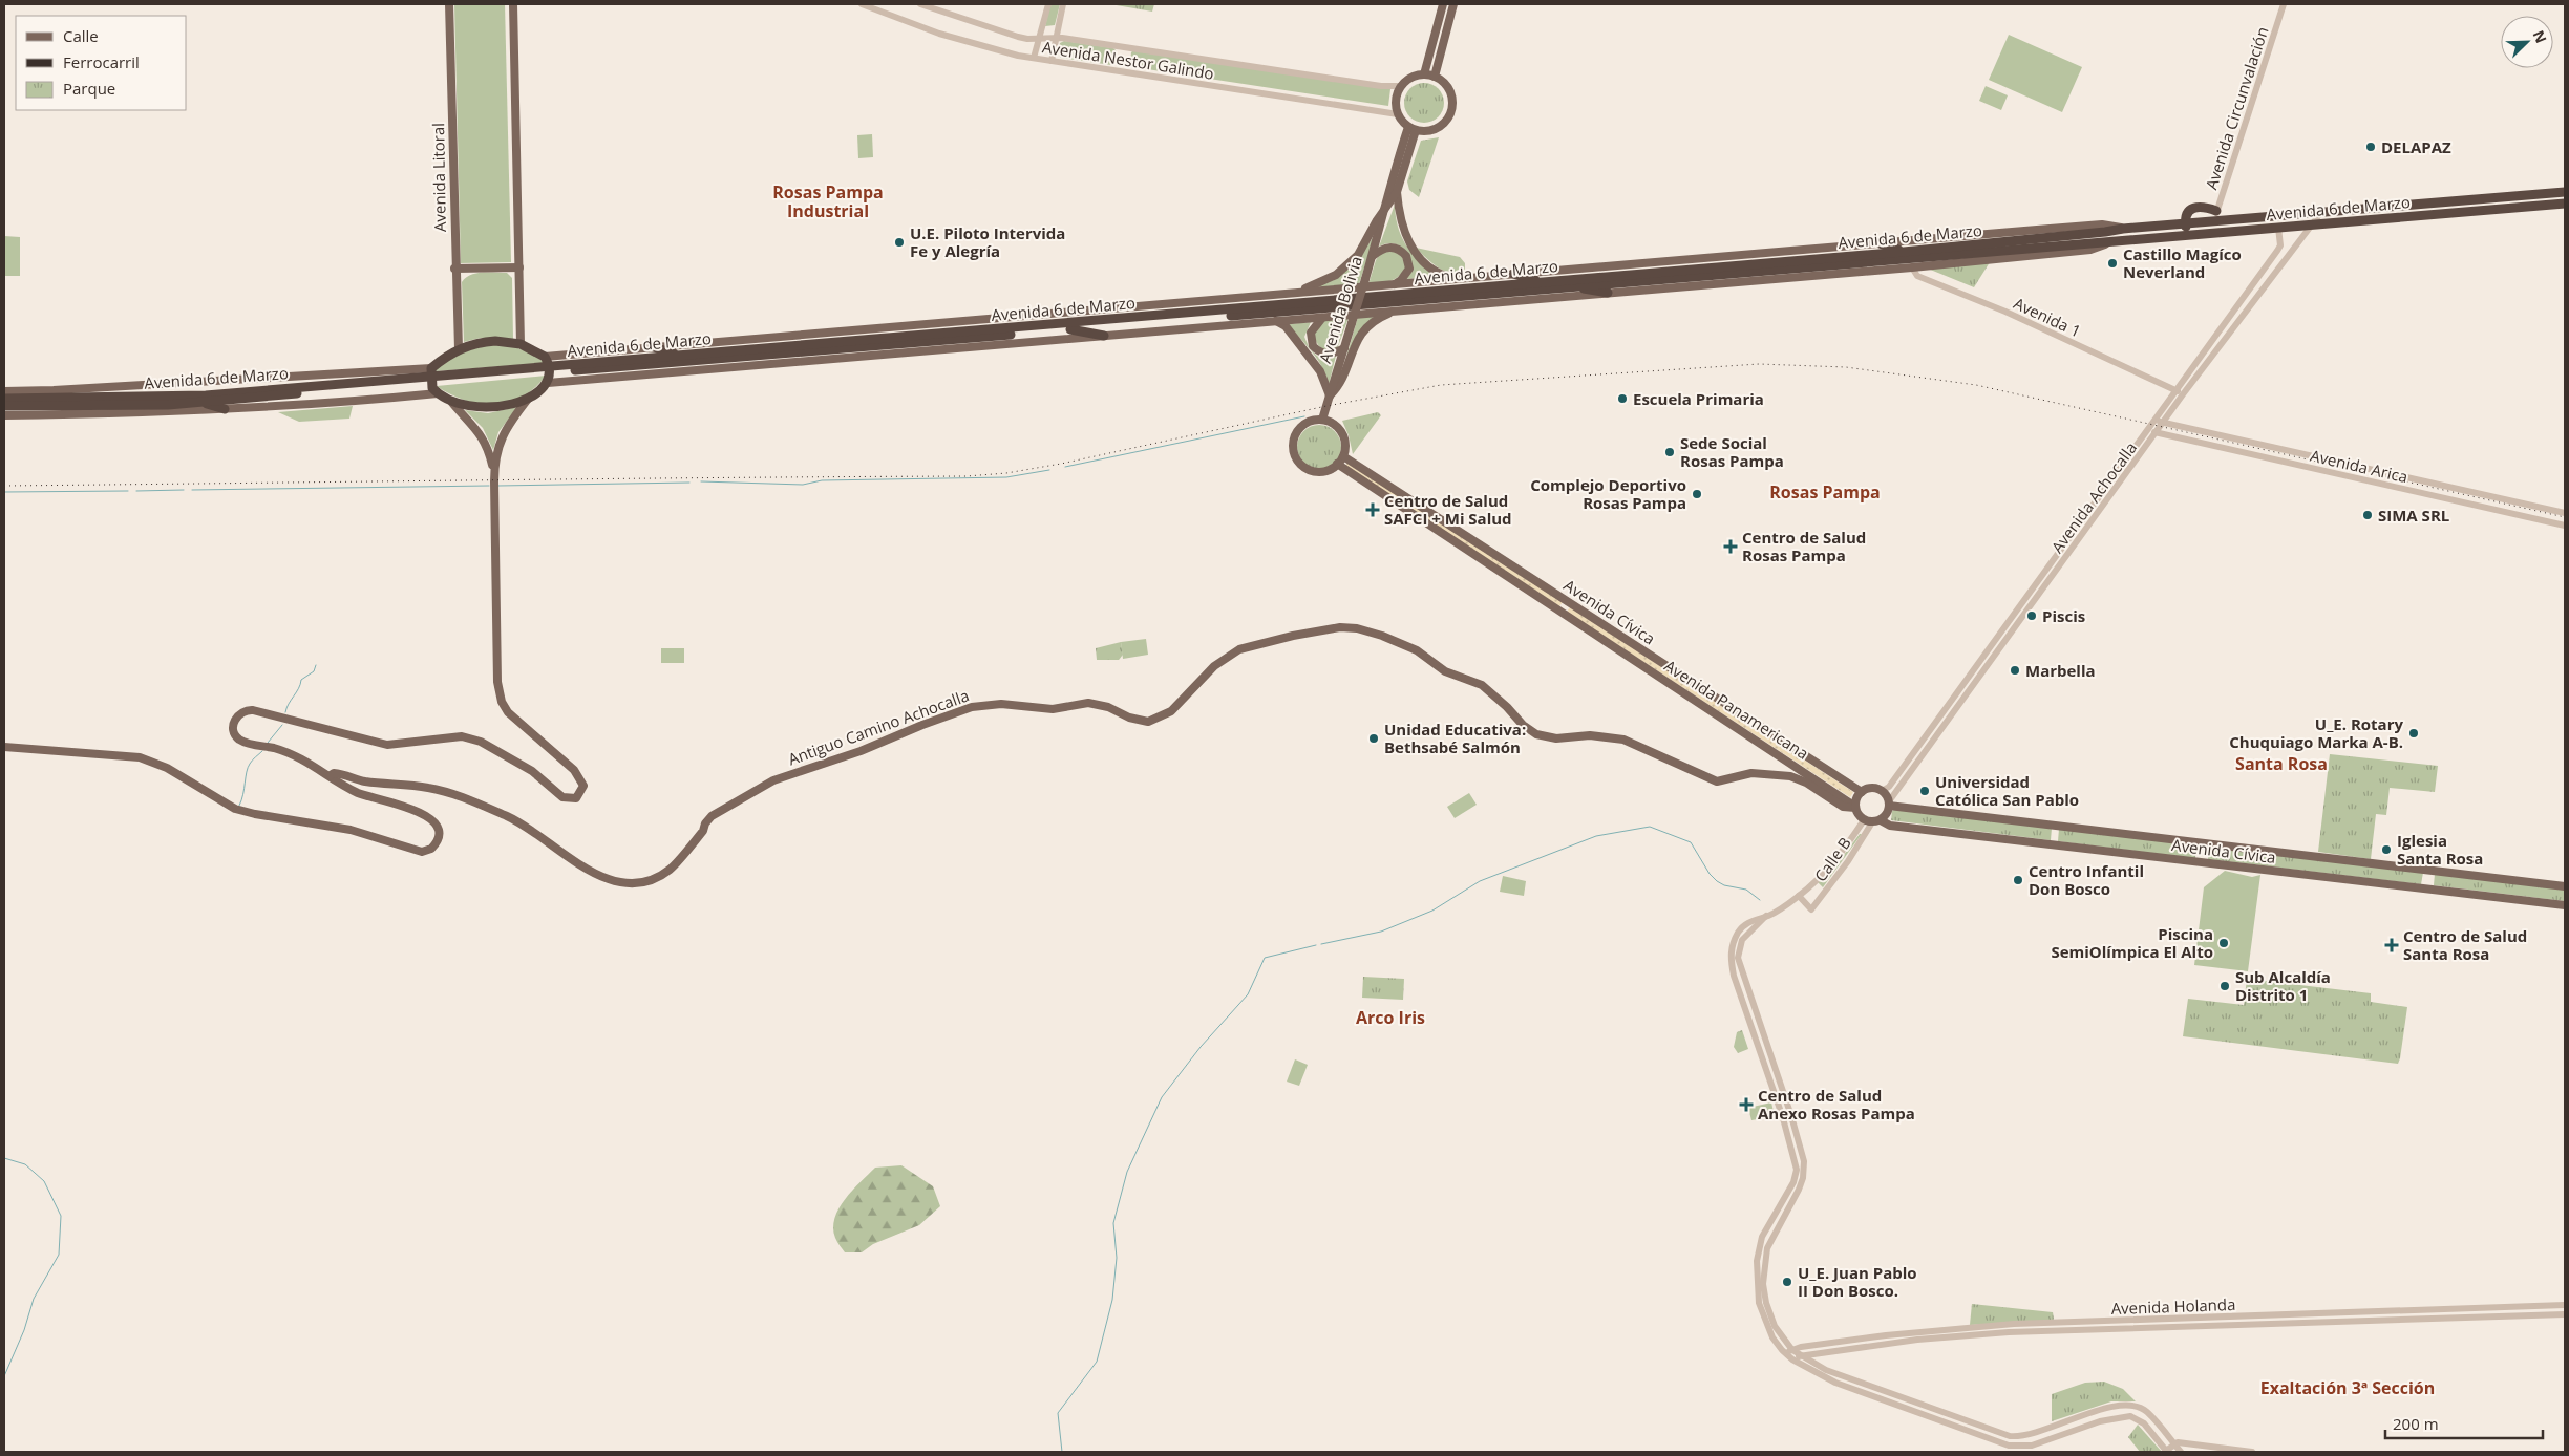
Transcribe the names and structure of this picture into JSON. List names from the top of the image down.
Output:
{
  "streets": {
    "highway": ["Avenida 6 de Marzo"],
    "main road": [
      "Avenida Litoral",
      "Avenida Bolivia",
      "Avenida Cívica",
      "Avenida Panamericana",
      "Antiguo Camino Achocalla"
    ],
    "street": [
      "Avenida Nestor Galindo",
      "Avenida Circunvalación",
      "Avenida 1",
      "Avenida Arica",
      "Avenida Achocalla",
      "Calle B",
      "Avenida Holanda"
    ]
  },
  "crossings": [
    ["Avenida Nestor Galindo", "Avenida Bolivia"],
    ["Avenida Circunvalación", "Avenida 6 de Marzo"],
    ["Avenida 6 de Marzo", "Avenida 1"],
    ["Avenida 6 de Marzo", "Avenida Achocalla"],
    ["Avenida Bolivia", "Avenida Cívica"],
    ["Avenida Bolivia", "Avenida Panamericana"],
    ["Avenida 1", "Avenida Achocalla"],
    ["Avenida Arica", "Avenida Achocalla"],
    ["Avenida Achocalla", "Avenida Cívica"],
    ["Avenida Achocalla", "Avenida Panamericana"],
    ["Avenida Achocalla", "Antiguo Camino Achocalla"],
    ["Avenida Achocalla", "Calle B"],
    ["Avenida Cívica", "Avenida Panamericana"],
    ["Avenida Cívica", "Antiguo Camino Achocalla"],
    ["Avenida Cívica", "Calle B"],
    ["Avenida Panamericana", "Antiguo Camino Achocalla"],
    ["Avenida Panamericana", "Calle B"],
    ["Antiguo Camino Achocalla", "Calle B"],
    ["Calle B", "Avenida Holanda"]
  ],
  "districts": [
    "Rosas Pampa Industrial",
    "Rosas Pampa",
    "Santa Rosa",
    "Arco Iris",
    "Exaltación 3ª Sección"
  ],
  "places": {
    "other": [
      "DELAPAZ",
      "U.E. Piloto Intervida Fe y Alegría",
      "Castillo Magíco Neverland",
      "Escuela Primaria",
      "Sede Social Rosas Pampa",
      "Complejo Deportivo Rosas Pampa",
      "SIMA SRL",
      "Piscis",
      "Marbella",
      "U_E. Rotary Chuquiago Marka A-B.",
      "Unidad Educativa: Bethsabé Salmón",
      "Universidad Católica San Pablo",
      "Iglesia Santa Rosa",
      "Centro Infantil Don Bosco",
      "Piscina SemiOlímpica El Alto",
      "Sub Alcaldía Distrito 1",
      "U_E. Juan Pablo II Don Bosco."
    ],
    "health": [
      "Centro de Salud SAFCI + Mi Salud",
      "Centro de Salud Rosas Pampa",
      "Centro de Salud Santa Rosa",
      "Centro de Salud Anexo Rosas Pampa"
    ]
  },
  "legend": ["Calle", "Ferrocarril", "Parque"],
  "scale_bar": "200 m",
  "north": "top right"
}
